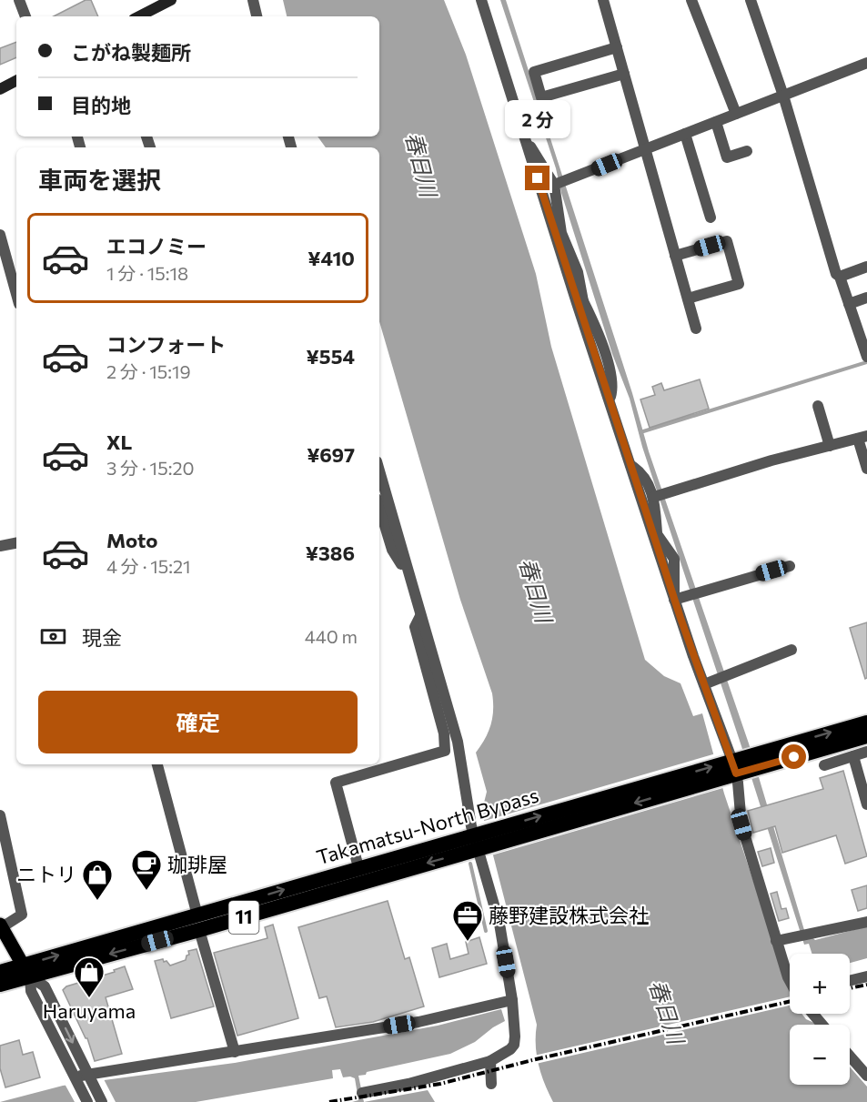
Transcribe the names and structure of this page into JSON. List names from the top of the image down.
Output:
{
  "streets": {
    "highway": ["Takamatsu-North Bypass", "11"]
  },
  "water": ["春日川"],
  "places": {
    "cafe": ["珈琲屋"],
    "shop": ["ニトリ", "Haruyama"],
    "office": ["藤野建設株式会社"]
  },
  "page": {
    "banner": ["こがね製麺所", "目的地"],
    "bubble": "2 分",
    "heading": "車両を選択",
    "list": [
      {
        "name": "エコノミー",
        "note": "1 分 · 15:18",
        "value": "¥410"
      },
      {
        "name": "コンフォート",
        "note": "2 分 · 15:19",
        "value": "¥554"
      },
      {
        "name": "XL",
        "note": "3 分 · 15:20",
        "value": "¥697"
      },
      {
        "name": "Moto",
        "note": "4 分 · 15:21",
        "value": "¥386"
      }
    ],
    "pay": ["現金", "440 m"],
    "buttons": "確定",
    "map_buttons": ["+", "−"]
  }
}
